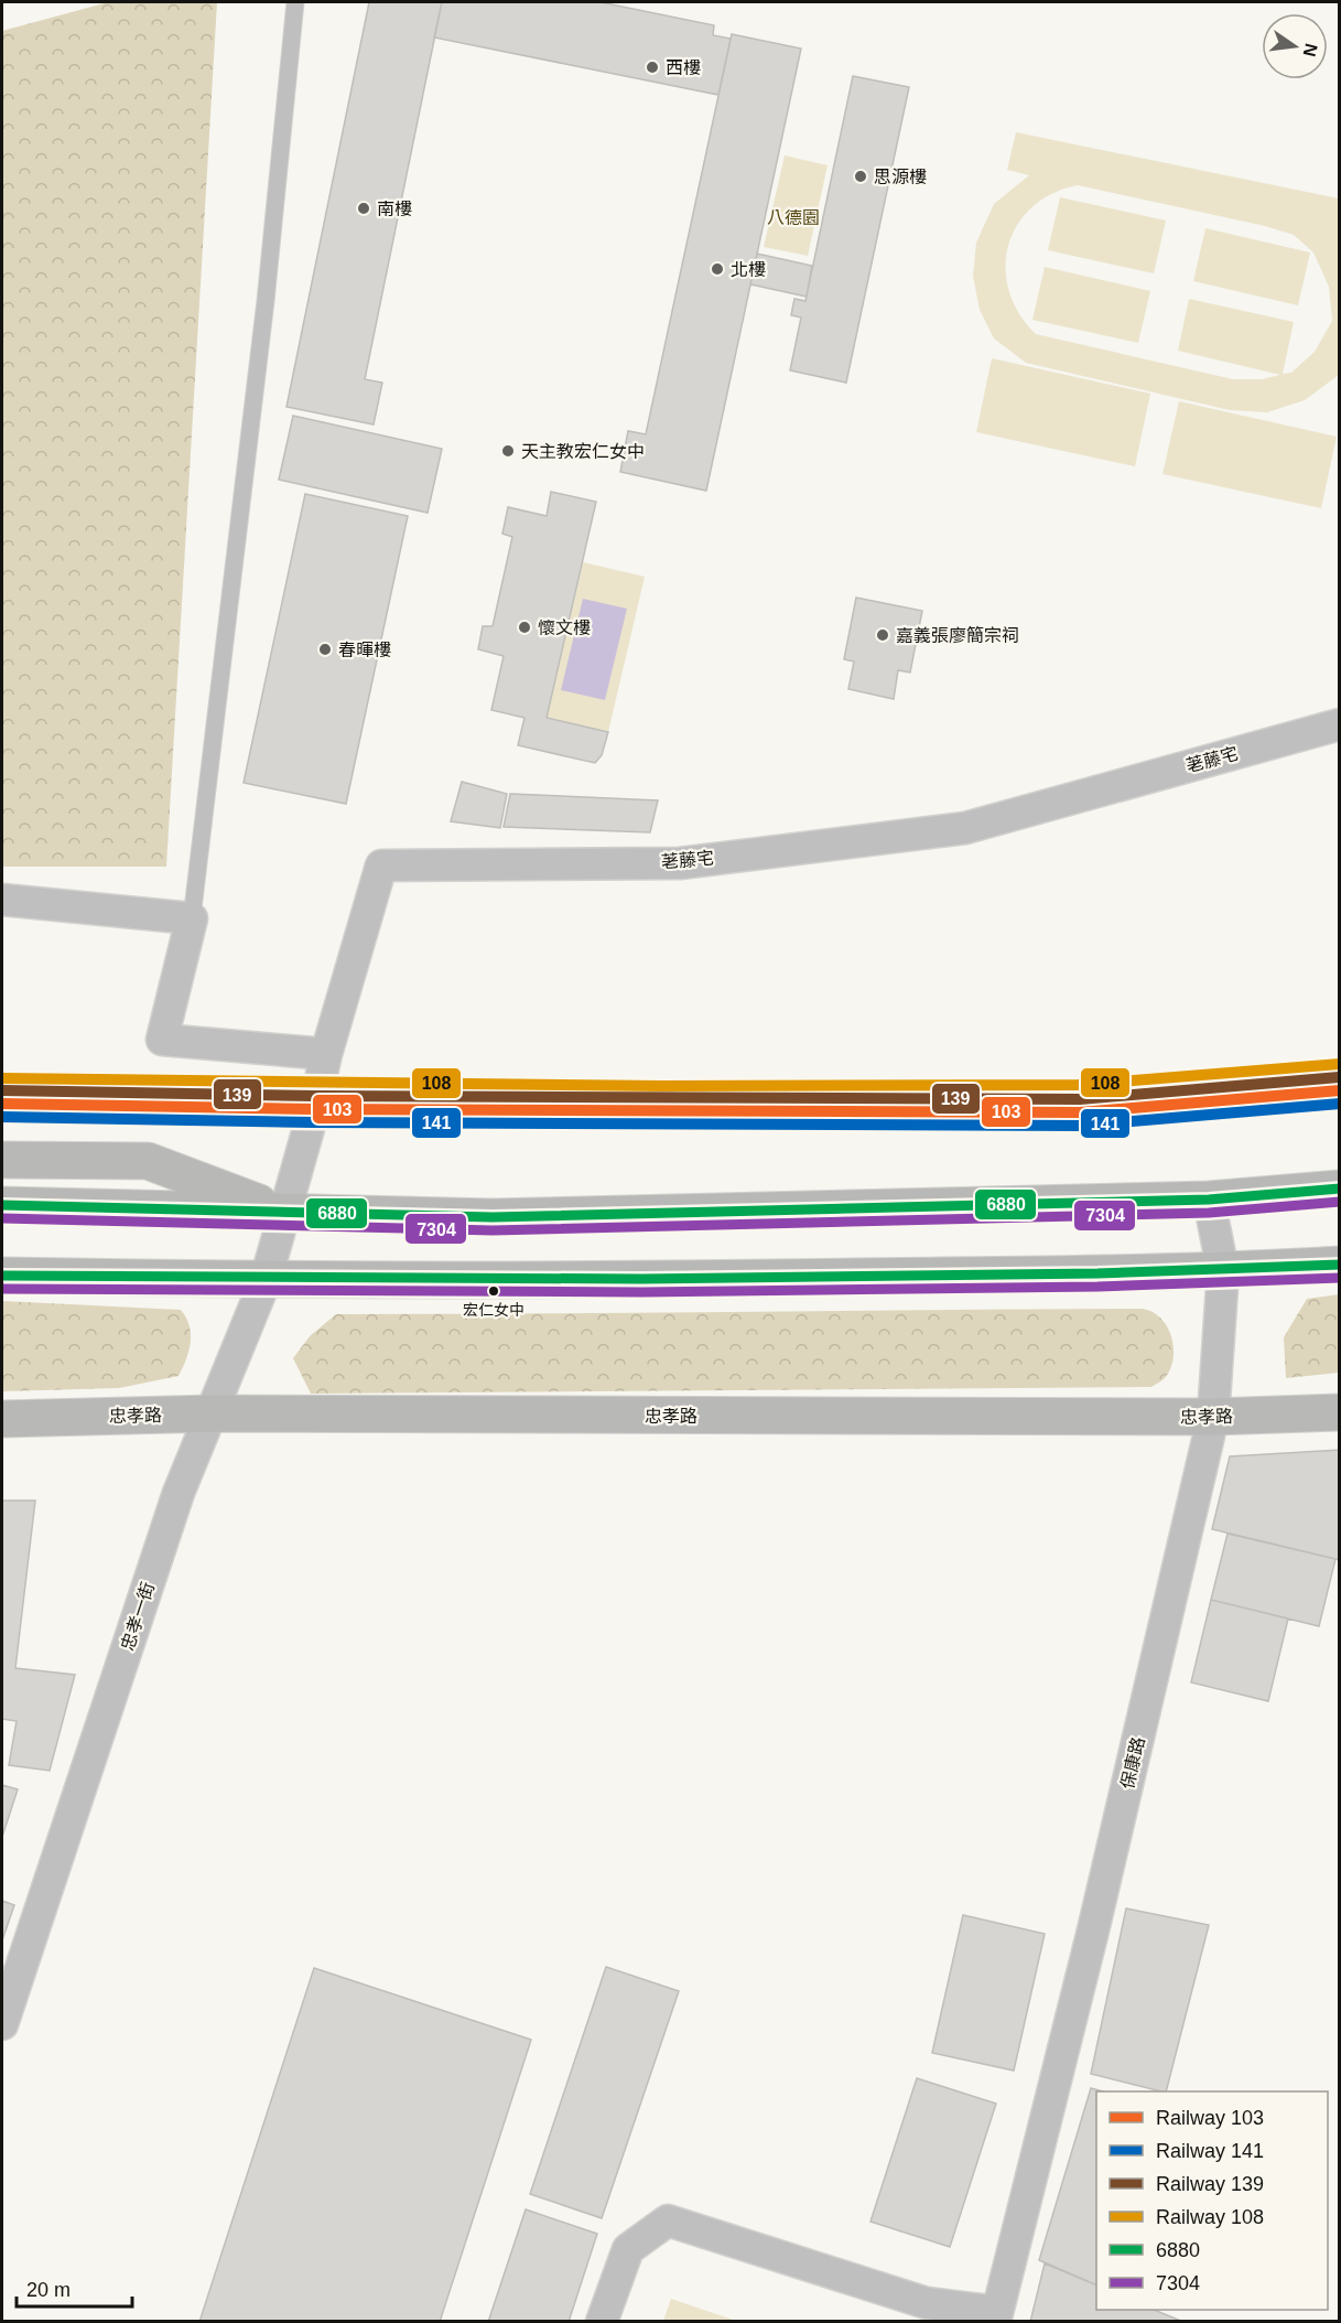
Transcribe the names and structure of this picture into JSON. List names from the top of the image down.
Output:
{
  "streets": {
    "main road": ["忠孝路"],
    "street": ["荖藤宅", "忠孝一街", "保康路"]
  },
  "crossings": [
    ["荖藤宅", "忠孝一街"],
    ["忠孝路", "忠孝一街"],
    ["忠孝路", "保康路"]
  ],
  "parks": ["八德園"],
  "places": [
    "西樓",
    "思源樓",
    "南樓",
    "北樓",
    "天主教宏仁女中",
    "懷文樓",
    "嘉義張廖簡宗祠",
    "春暉樓",
    "宏仁女中"
  ],
  "lines": [
    "rail line 108",
    "rail line 139",
    "rail line 103",
    "rail line 141",
    "transit line 6880",
    "transit line 7304"
  ],
  "legend": [
    "Railway 103",
    "Railway 141",
    "Railway 139",
    "Railway 108",
    "6880",
    "7304"
  ],
  "scale_bar": "20 m",
  "north": "right"
}
